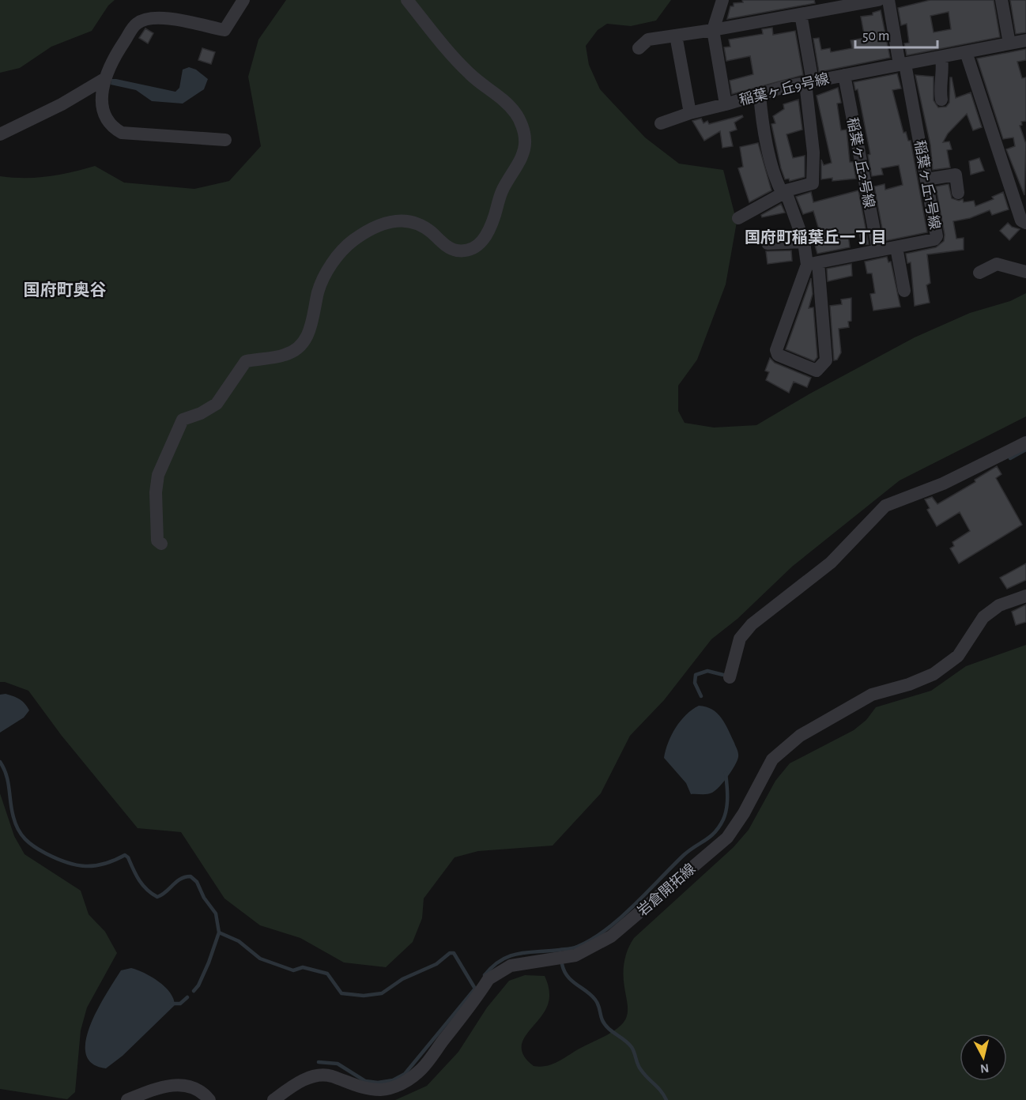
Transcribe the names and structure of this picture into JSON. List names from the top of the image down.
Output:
{
  "streets": {
    "street": [
      "稲葉ヶ丘9号線",
      "稲葉ヶ丘2号線",
      "稲葉ヶ丘1号線",
      "岩倉開拓線"
    ]
  },
  "crossings": [
    ["稲葉ヶ丘9号線", "稲葉ヶ丘2号線"],
    ["稲葉ヶ丘9号線", "稲葉ヶ丘1号線"],
    ["稲葉ヶ丘2号線", "稲葉ヶ丘1号線"]
  ],
  "districts": ["国府町稲葉丘一丁目", "国府町奥谷"],
  "scale_bar": "50 m",
  "north": "bottom"
}
